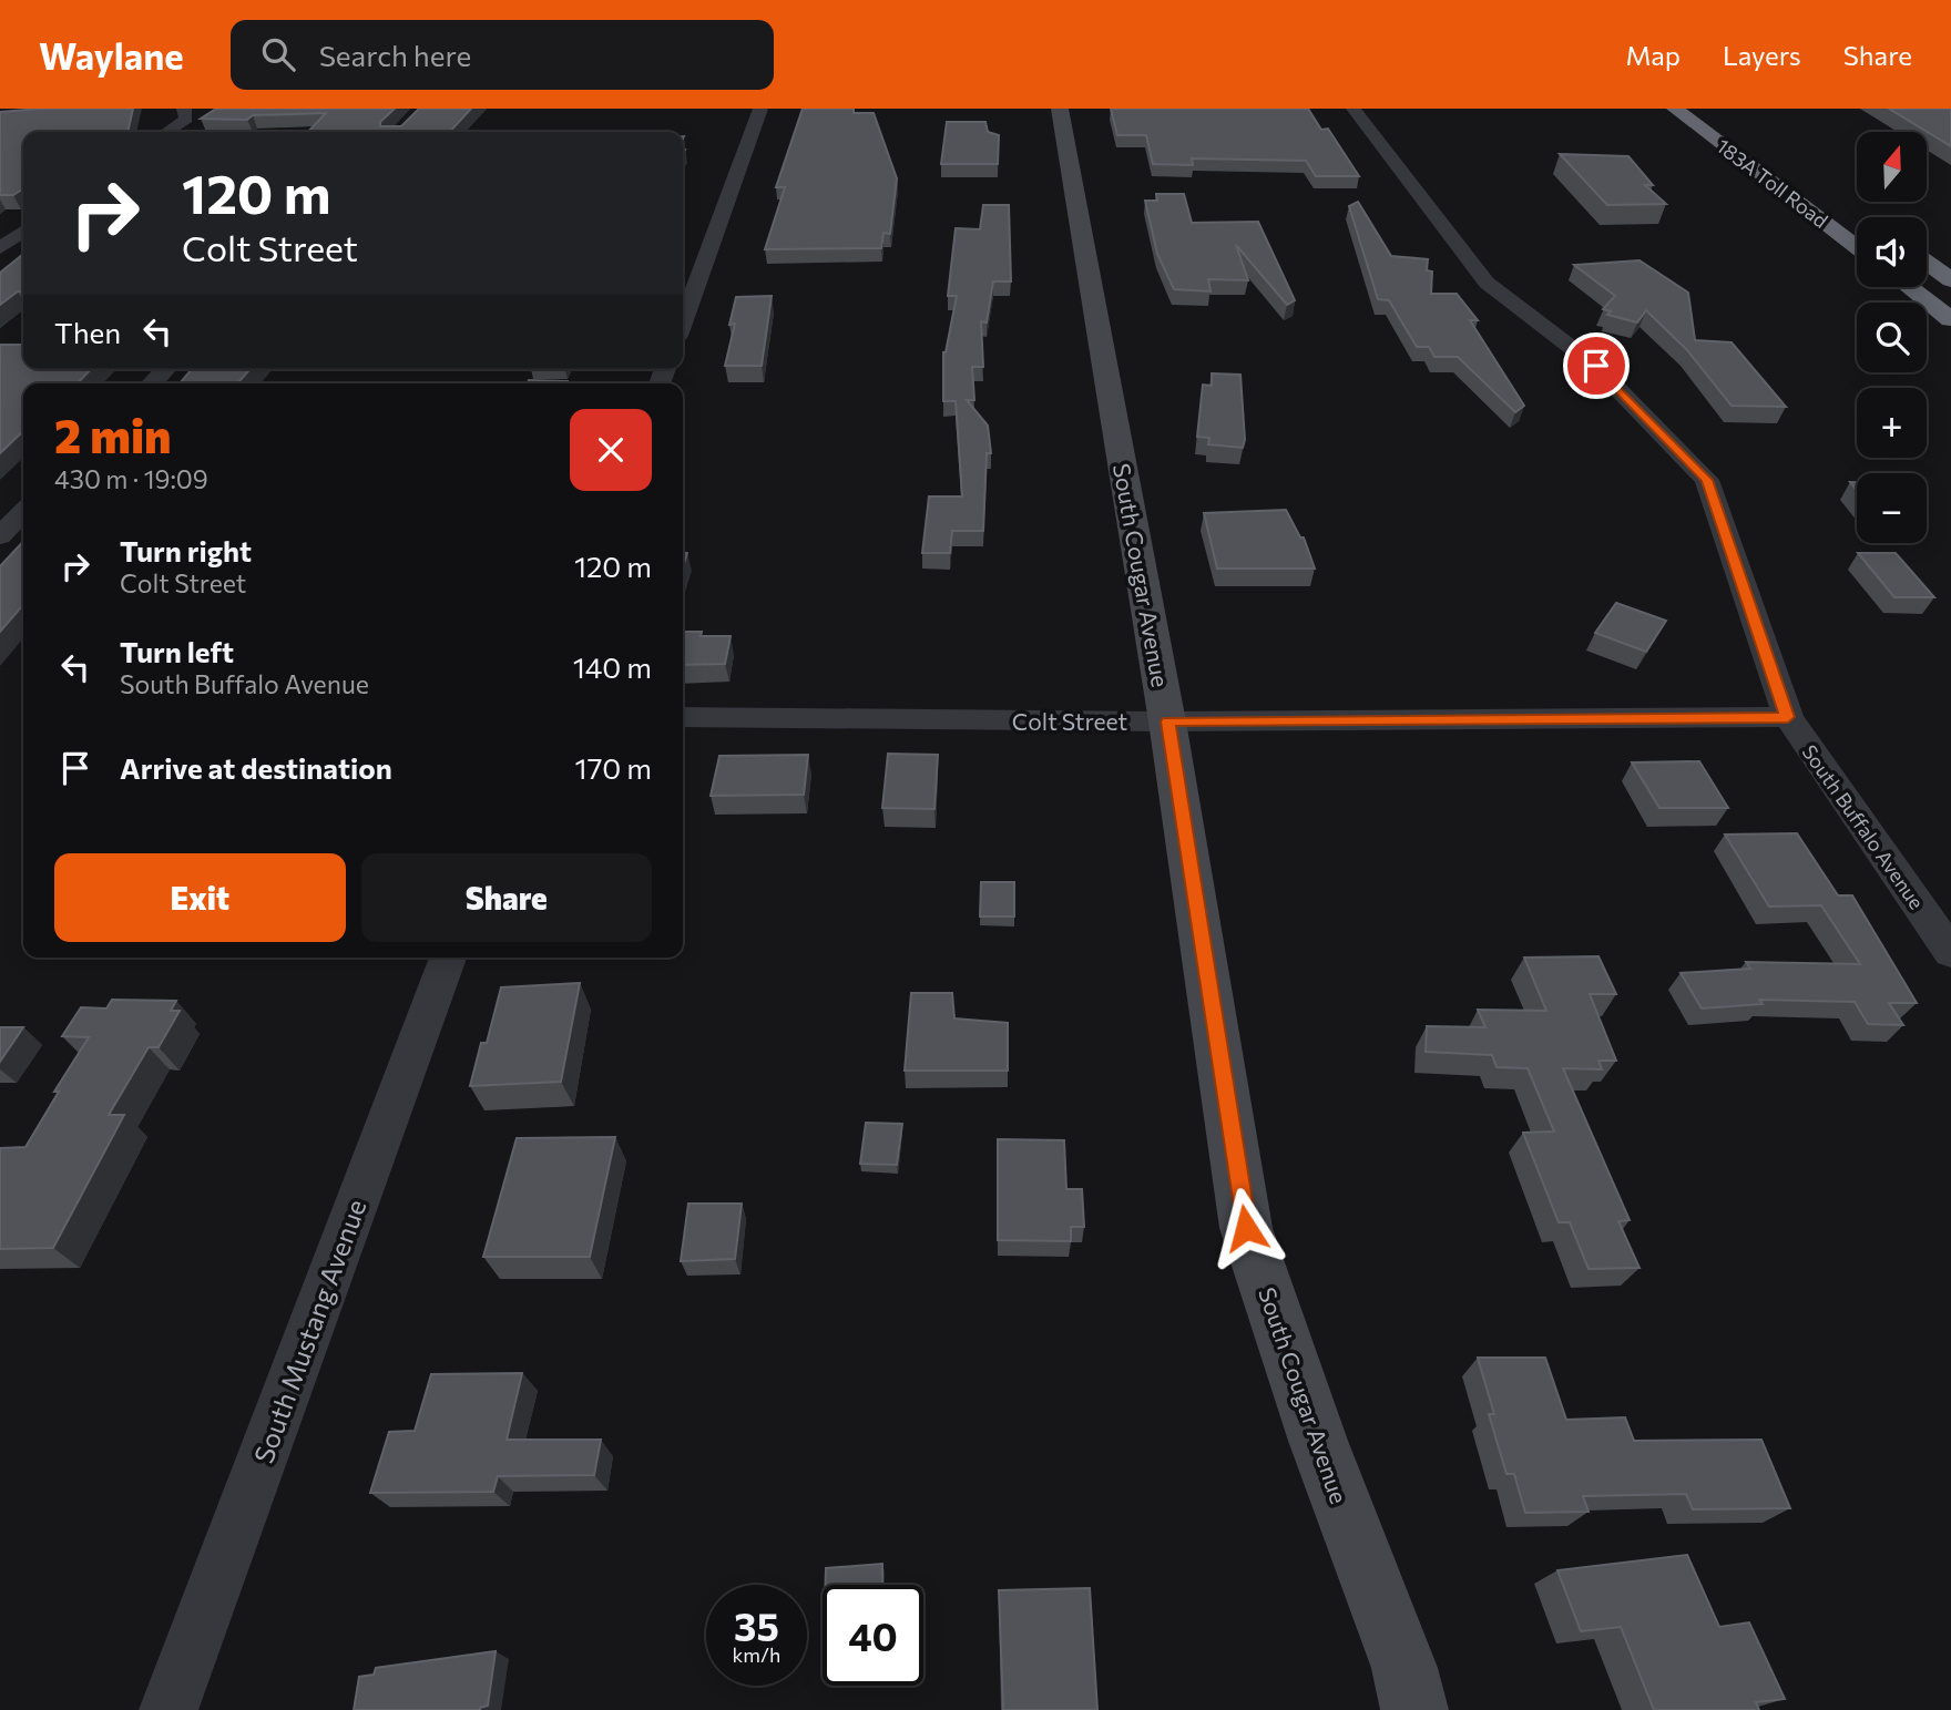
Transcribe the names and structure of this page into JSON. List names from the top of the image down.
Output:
{
  "streets": {
    "highway": ["183A Toll Road"],
    "street": [
      "South Cougar Avenue",
      "Colt Street",
      "South Buffalo Avenue",
      "South Mustang Avenue"
    ]
  },
  "crossings": [
    ["South Cougar Avenue", "Colt Street"],
    ["Colt Street", "South Buffalo Avenue"]
  ],
  "north": "top",
  "page": {
    "header": "Waylane",
    "search": "Search here",
    "nav": ["Map", "Layers", "Share"],
    "map_buttons": ["+", "−"],
    "turn": ["120 m", "Colt Street"],
    "then": "Then",
    "heading": ["2 min", "430 m · 19:09"],
    "list": [
      {
        "name": "Turn right",
        "note": "Colt Street",
        "value": "120 m"
      },
      {
        "name": "Turn left",
        "note": "South Buffalo Avenue",
        "value": "140 m"
      },
      {
        "name": "Arrive at destination",
        "value": "170 m"
      }
    ],
    "buttons": ["Exit", "Share"],
    "speed": "35 km/h",
    "limit": "40"
  }
}
